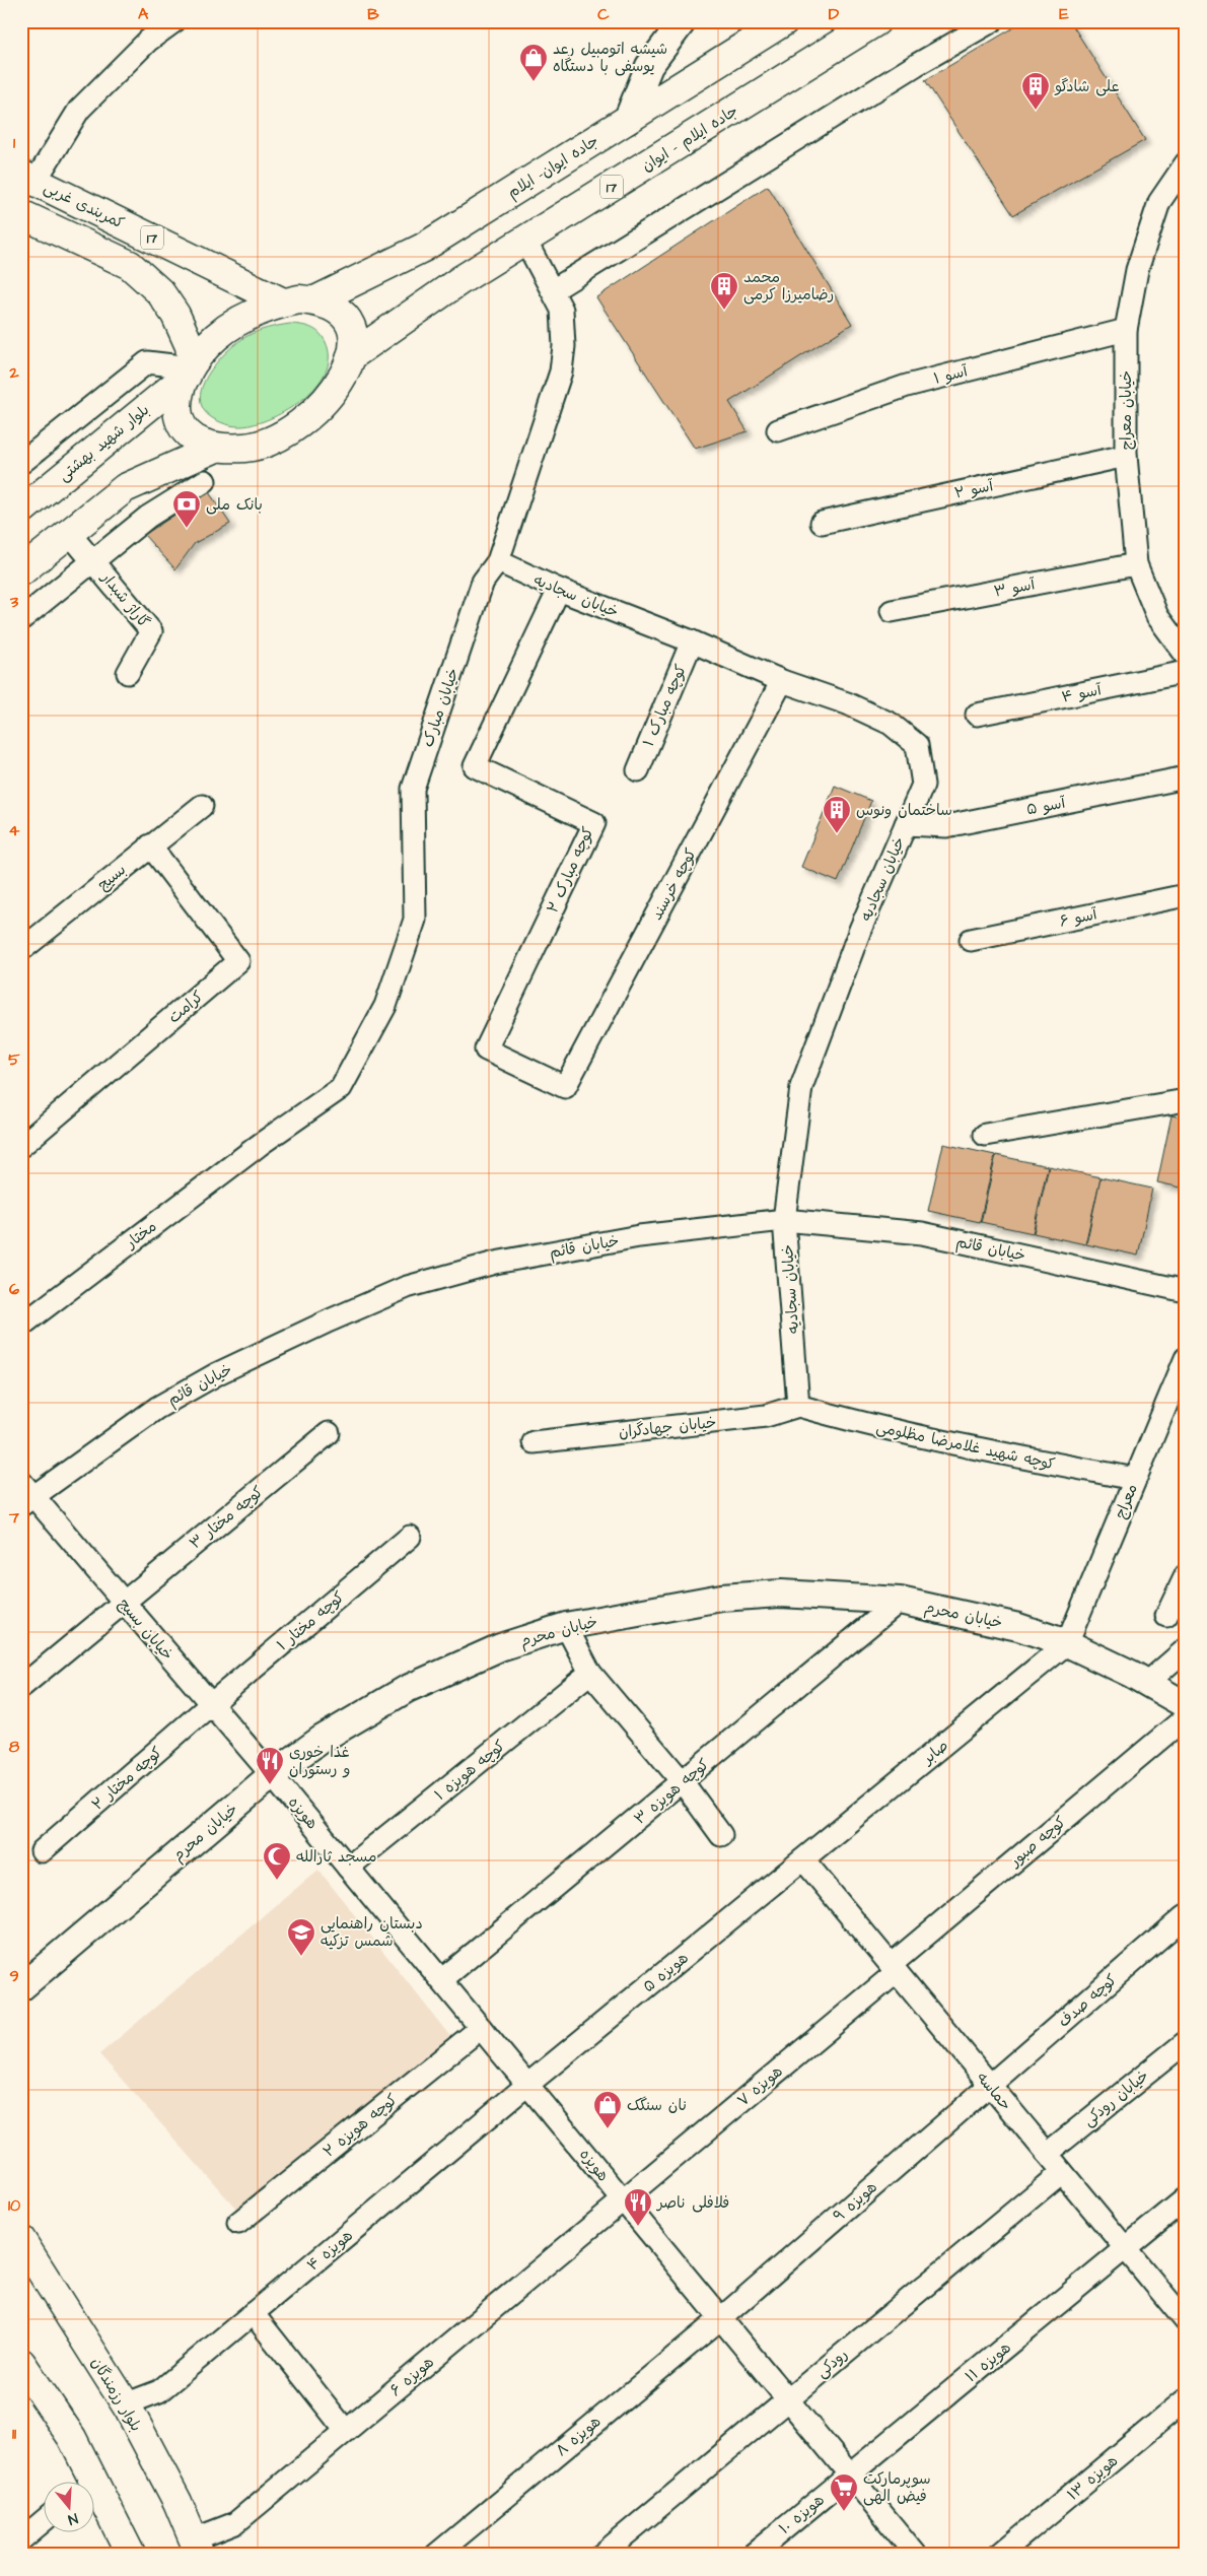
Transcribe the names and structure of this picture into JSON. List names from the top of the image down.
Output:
{
  "streets": {
    "main road": [
      "جاده ایلام - ایوان",
      "جاده ایوان- ایلام",
      "17",
      "کمربندی غربی",
      "بلوار شهید بهشتی",
      "بلوار رزمندگان"
    ],
    "street": [
      "آسو ۱",
      "خیابان معراج",
      "آسو ۲",
      "آسو ۳",
      "خیابان سجادیه",
      "گاراژ شبدار",
      "آسو ۴",
      "کوچه مبارک ۱",
      "خیابان مبارک",
      "آسو ۵",
      "کوچه مبارک ۲",
      "بسیج",
      "کوچه خرسند",
      "آسو ۶",
      "کرامت",
      "مختار",
      "خیابان قائم",
      "خیابان جهادگران",
      "کوچه شهید غلامرضا مظلومی",
      "معراج",
      "کوچه مختار ۳",
      "خیابان محرم",
      "کوچه مختار ۱",
      "خیابان بسیج",
      "صابر",
      "کوچه هویزه ۱",
      "کوچه مختار ۲",
      "کوچه هویزه ۳",
      "هویزه",
      "کوچه صبور",
      "هویزه ۵",
      "کوچه صدف",
      "هویزه ۷",
      "حماسه",
      "خیابان رودکی",
      "کوچه هویزه ۲",
      "هویزه ۹",
      "هویزه ۴",
      "هویزه ۱۱",
      "رودکی",
      "هویزه ۶",
      "هویزه ۸",
      "هویزه ۱۳",
      "هویزه ۱۰"
    ]
  },
  "crossings": [
    ["جاده ایلام - ایوان", "جاده ایوان- ایلام"],
    ["جاده ایلام - ایوان", "17"],
    ["جاده ایلام - ایوان", "کمربندی غربی"],
    ["جاده ایلام - ایوان", "بلوار شهید بهشتی"],
    ["جاده ایلام - ایوان", "خیابان مبارک"],
    ["جاده ایوان- ایلام", "17"],
    ["جاده ایوان- ایلام", "کمربندی غربی"],
    ["جاده ایوان- ایلام", "بلوار شهید بهشتی"],
    ["17", "کمربندی غربی"],
    ["17", "بلوار شهید بهشتی"],
    ["کمربندی غربی", "بلوار شهید بهشتی"],
    ["آسو ۱", "خیابان معراج"],
    ["خیابان معراج", "آسو ۲"],
    ["خیابان معراج", "آسو ۳"],
    ["خیابان سجادیه", "کوچه مبارک ۱"],
    ["خیابان سجادیه", "خیابان مبارک"],
    ["خیابان سجادیه", "آسو ۵"],
    ["خیابان سجادیه", "کوچه مبارک ۲"],
    ["خیابان سجادیه", "کوچه خرسند"],
    ["خیابان سجادیه", "خیابان قائم"],
    ["خیابان سجادیه", "خیابان جهادگران"],
    ["خیابان سجادیه", "کوچه شهید غلامرضا مظلومی"],
    ["خیابان مبارک", "مختار"],
    ["کوچه مبارک ۲", "کوچه خرسند"],
    ["بسیج", "کرامت"],
    ["خیابان قائم", "خیابان بسیج"],
    ["خیابان جهادگران", "کوچه شهید غلامرضا مظلومی"],
    ["کوچه شهید غلامرضا مظلومی", "معراج"],
    ["معراج", "خیابان محرم"],
    ["معراج", "صابر"],
    ["کوچه مختار ۳", "خیابان بسیج"],
    ["خیابان محرم", "خیابان بسیج"],
    ["خیابان محرم", "صابر"],
    ["خیابان محرم", "کوچه هویزه ۳"],
    ["خیابان محرم", "هویزه"],
    ["کوچه مختار ۱", "خیابان بسیج"],
    ["کوچه مختار ۱", "کوچه مختار ۲"],
    ["خیابان بسیج", "کوچه مختار ۲"],
    ["خیابان بسیج", "هویزه"],
    ["صابر", "هویزه ۵"],
    ["صابر", "حماسه"],
    ["کوچه هویزه ۱", "هویزه"],
    ["کوچه هویزه ۳", "هویزه"],
    ["هویزه", "هویزه ۵"],
    ["هویزه", "هویزه ۷"],
    ["هویزه", "کوچه هویزه ۲"],
    ["هویزه", "هویزه ۹"],
    ["هویزه", "هویزه ۴"],
    ["هویزه", "هویزه ۱۱"],
    ["هویزه", "رودکی"],
    ["هویزه", "هویزه ۶"],
    ["هویزه", "هویزه ۸"],
    ["هویزه", "هویزه ۱۰"],
    ["کوچه صبور", "هویزه ۷"],
    ["کوچه صبور", "حماسه"],
    ["هویزه ۵", "حماسه"],
    ["هویزه ۵", "هویزه ۴"],
    ["کوچه صدف", "حماسه"],
    ["کوچه صدف", "هویزه ۹"],
    ["هویزه ۷", "حماسه"],
    ["هویزه ۷", "هویزه ۶"],
    ["حماسه", "خیابان رودکی"],
    ["حماسه", "هویزه ۹"],
    ["حماسه", "هویزه ۱۱"],
    ["حماسه", "رودکی"],
    ["هویزه ۹", "هویزه ۸"],
    ["هویزه ۴", "بلوار رزمندگان"],
    ["هویزه ۱۱", "هویزه ۱۰"],
    ["هویزه ۶", "بلوار رزمندگان"]
  ],
  "places": {
    "shop": ["شیشه اتومبیل رعد یوسفی با دستگاه", "نان سنگک"],
    "building": ["علی شادگو", "محمد رضامیرزا کرمی", "ساختمان ونوس"],
    "bank": ["بانک ملی"],
    "restaurant": ["غذا خوری و رستوران", "فلافلی ناصر"],
    "mosque": ["مسجد ثارالله"],
    "school or university": ["دبستان راهنمایی شمس تزکیه"],
    "supermarket": ["سوپرمارکت فیض الهی"]
  },
  "north": "bottom",
  "grid": {
    "columns": [
      "A",
      "B",
      "C",
      "D",
      "E"
    ],
    "rows": [
      "1",
      "2",
      "3",
      "4",
      "5",
      "6",
      "7",
      "8",
      "9",
      "10",
      "11"
    ]
  }
}
